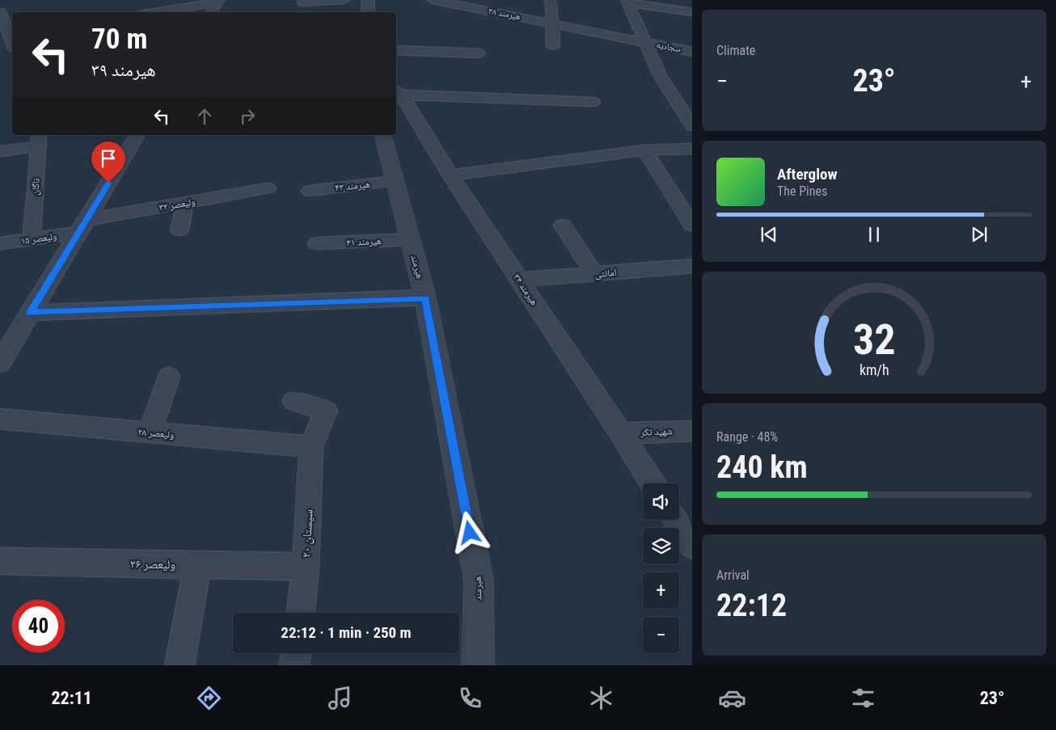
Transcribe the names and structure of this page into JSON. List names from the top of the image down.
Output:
{
  "streets": {
    "street": [
      "هیرمند ۳۸",
      "سجادیه",
      "هیرمند ۴۳",
      "ناگان",
      "ولیعصر ۳۲",
      "ولیعصر ۱۵",
      "هیرمند ۴۱",
      "هیرمند",
      "امانتی",
      "هیرمند ۳۴",
      "شهید تکر",
      "ولیعصر ۲۸",
      "سیستان ۲۰",
      "ولیعصر ۲۶"
    ]
  },
  "crossings": [
    ["هیرمند ۳۸", "سجادیه"],
    ["هیرمند ۴۳", "هیرمند"],
    ["ناگان", "ولیعصر ۱۵"],
    ["ولیعصر ۳۲", "ولیعصر ۱۵"],
    ["هیرمند ۴۱", "هیرمند"],
    ["امانتی", "هیرمند ۳۴"],
    ["هیرمند ۳۴", "شهید تکر"],
    ["ولیعصر ۲۸", "سیستان ۲۰"],
    ["سیستان ۲۰", "ولیعصر ۲۶"]
  ],
  "page": {
    "tile": [
      "Climate",
      ["Range · 48%", "240 km"],
      ["Arrival", "22:12"]
    ],
    "turn": ["70 m", "هیرمند ۳۹"],
    "heat": ["−", "23°", "+"],
    "song": ["Afterglow", "The Pines"],
    "map_buttons": ["+", "−"],
    "limit": "40",
    "trip": "22:12 · 1 min · 250 m",
    "tabs": ["22:11", "23°"],
    "gauge": ["32", "km/h"]
  }
}
